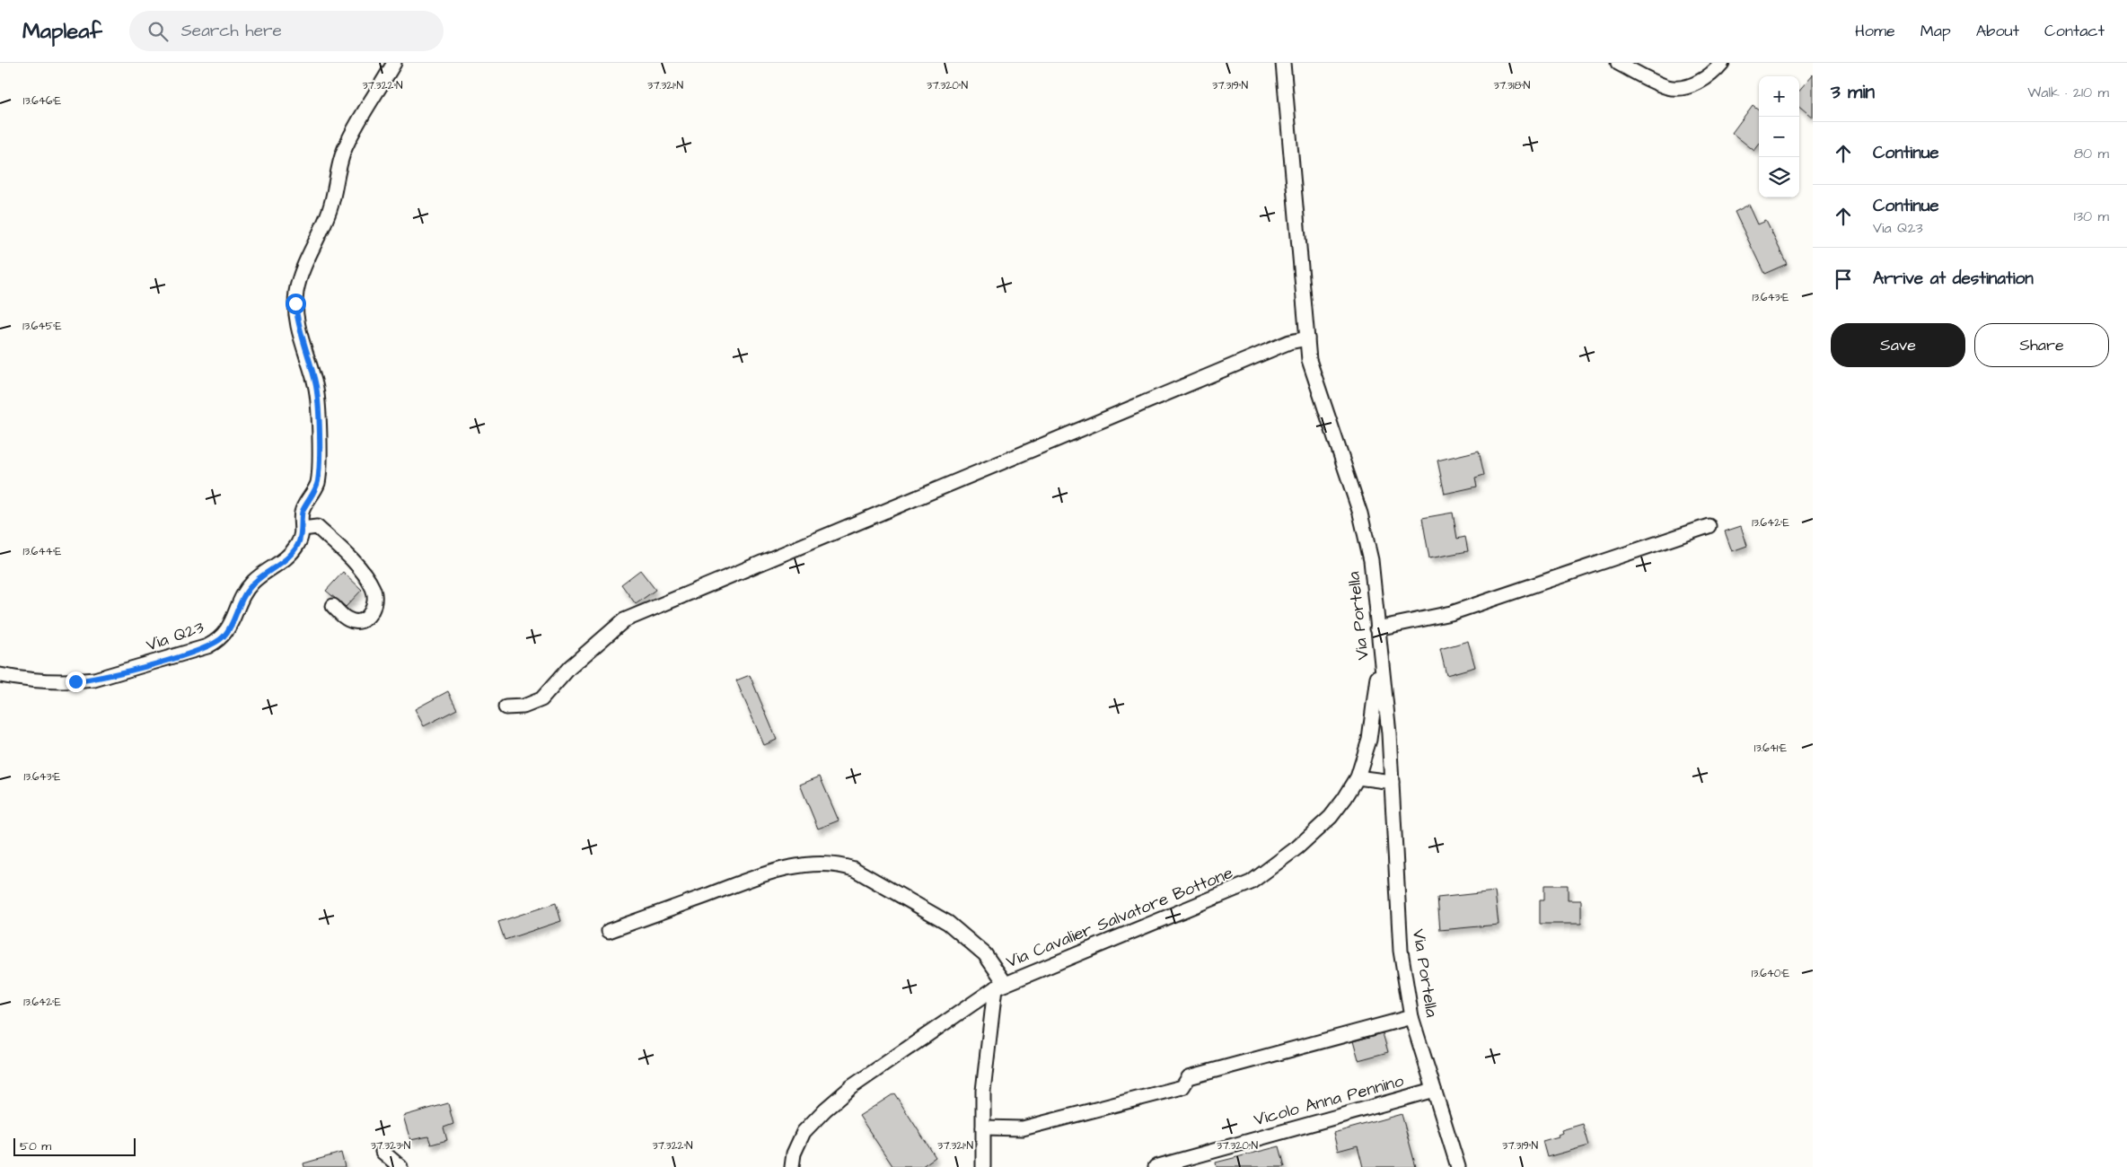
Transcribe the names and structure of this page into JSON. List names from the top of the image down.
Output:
{
  "streets": {
    "street": [
      "Via Portella",
      "Via Q23",
      "Via Cavalier Salvatore Bottone",
      "Vicolo Anna Pennino"
    ]
  },
  "crossings": [
    ["Via Portella", "Via Cavalier Salvatore Bottone"],
    ["Via Portella", "Vicolo Anna Pennino"]
  ],
  "scale_bar": "50 m",
  "page": {
    "header": "Mapleaf",
    "search": "Search here",
    "nav": [
      "Home",
      "Map",
      "About",
      "Contact"
    ],
    "heading": ["3 min", "Walk · 210 m"],
    "map_buttons": ["+", "−"],
    "list": [
      ["Continue", "80 m"],
      ["Continue", "Via Q23", "130 m"],
      "Arrive at destination"
    ],
    "buttons": ["Save", "Share"],
    "scale": "50 m"
  },
  "coordinates": [
    "37.322°N",
    "37.321°N",
    "37.320°N",
    "37.319°N",
    "37.318°N",
    "13.646°E",
    "13.643°E",
    "13.645°E",
    "13.642°E",
    "13.644°E",
    "13.641°E",
    "13.640°E",
    "37.323°N"
  ]
}
